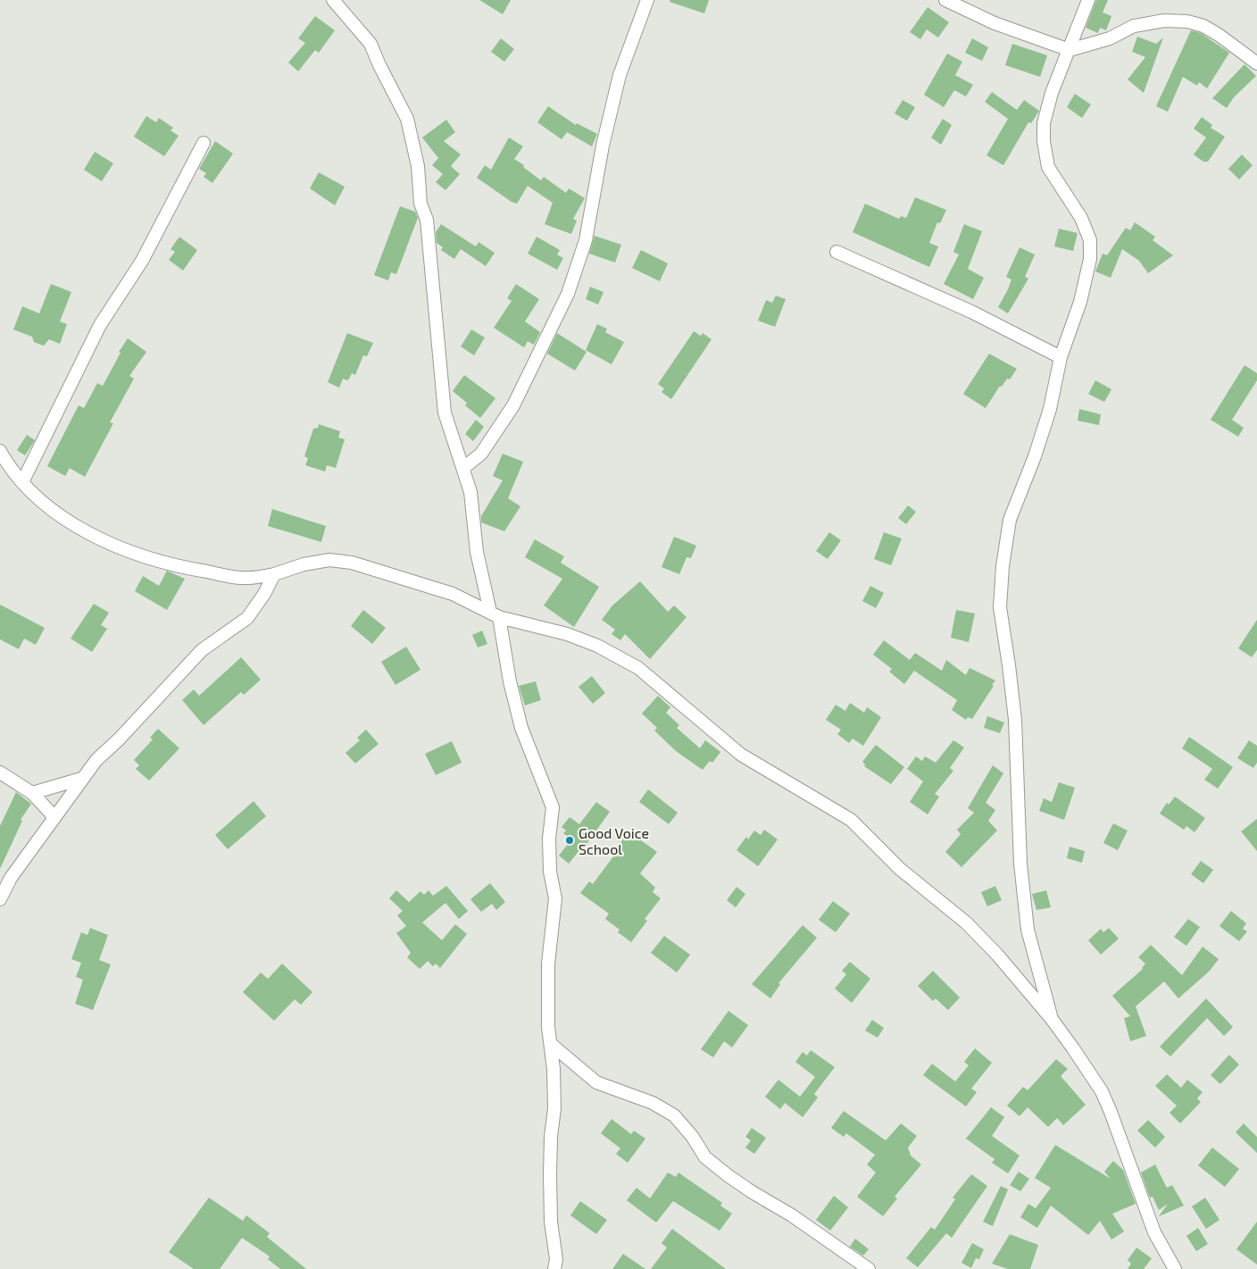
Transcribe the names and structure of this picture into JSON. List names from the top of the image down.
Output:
{
  "places": ["Good Voice School"]
}
